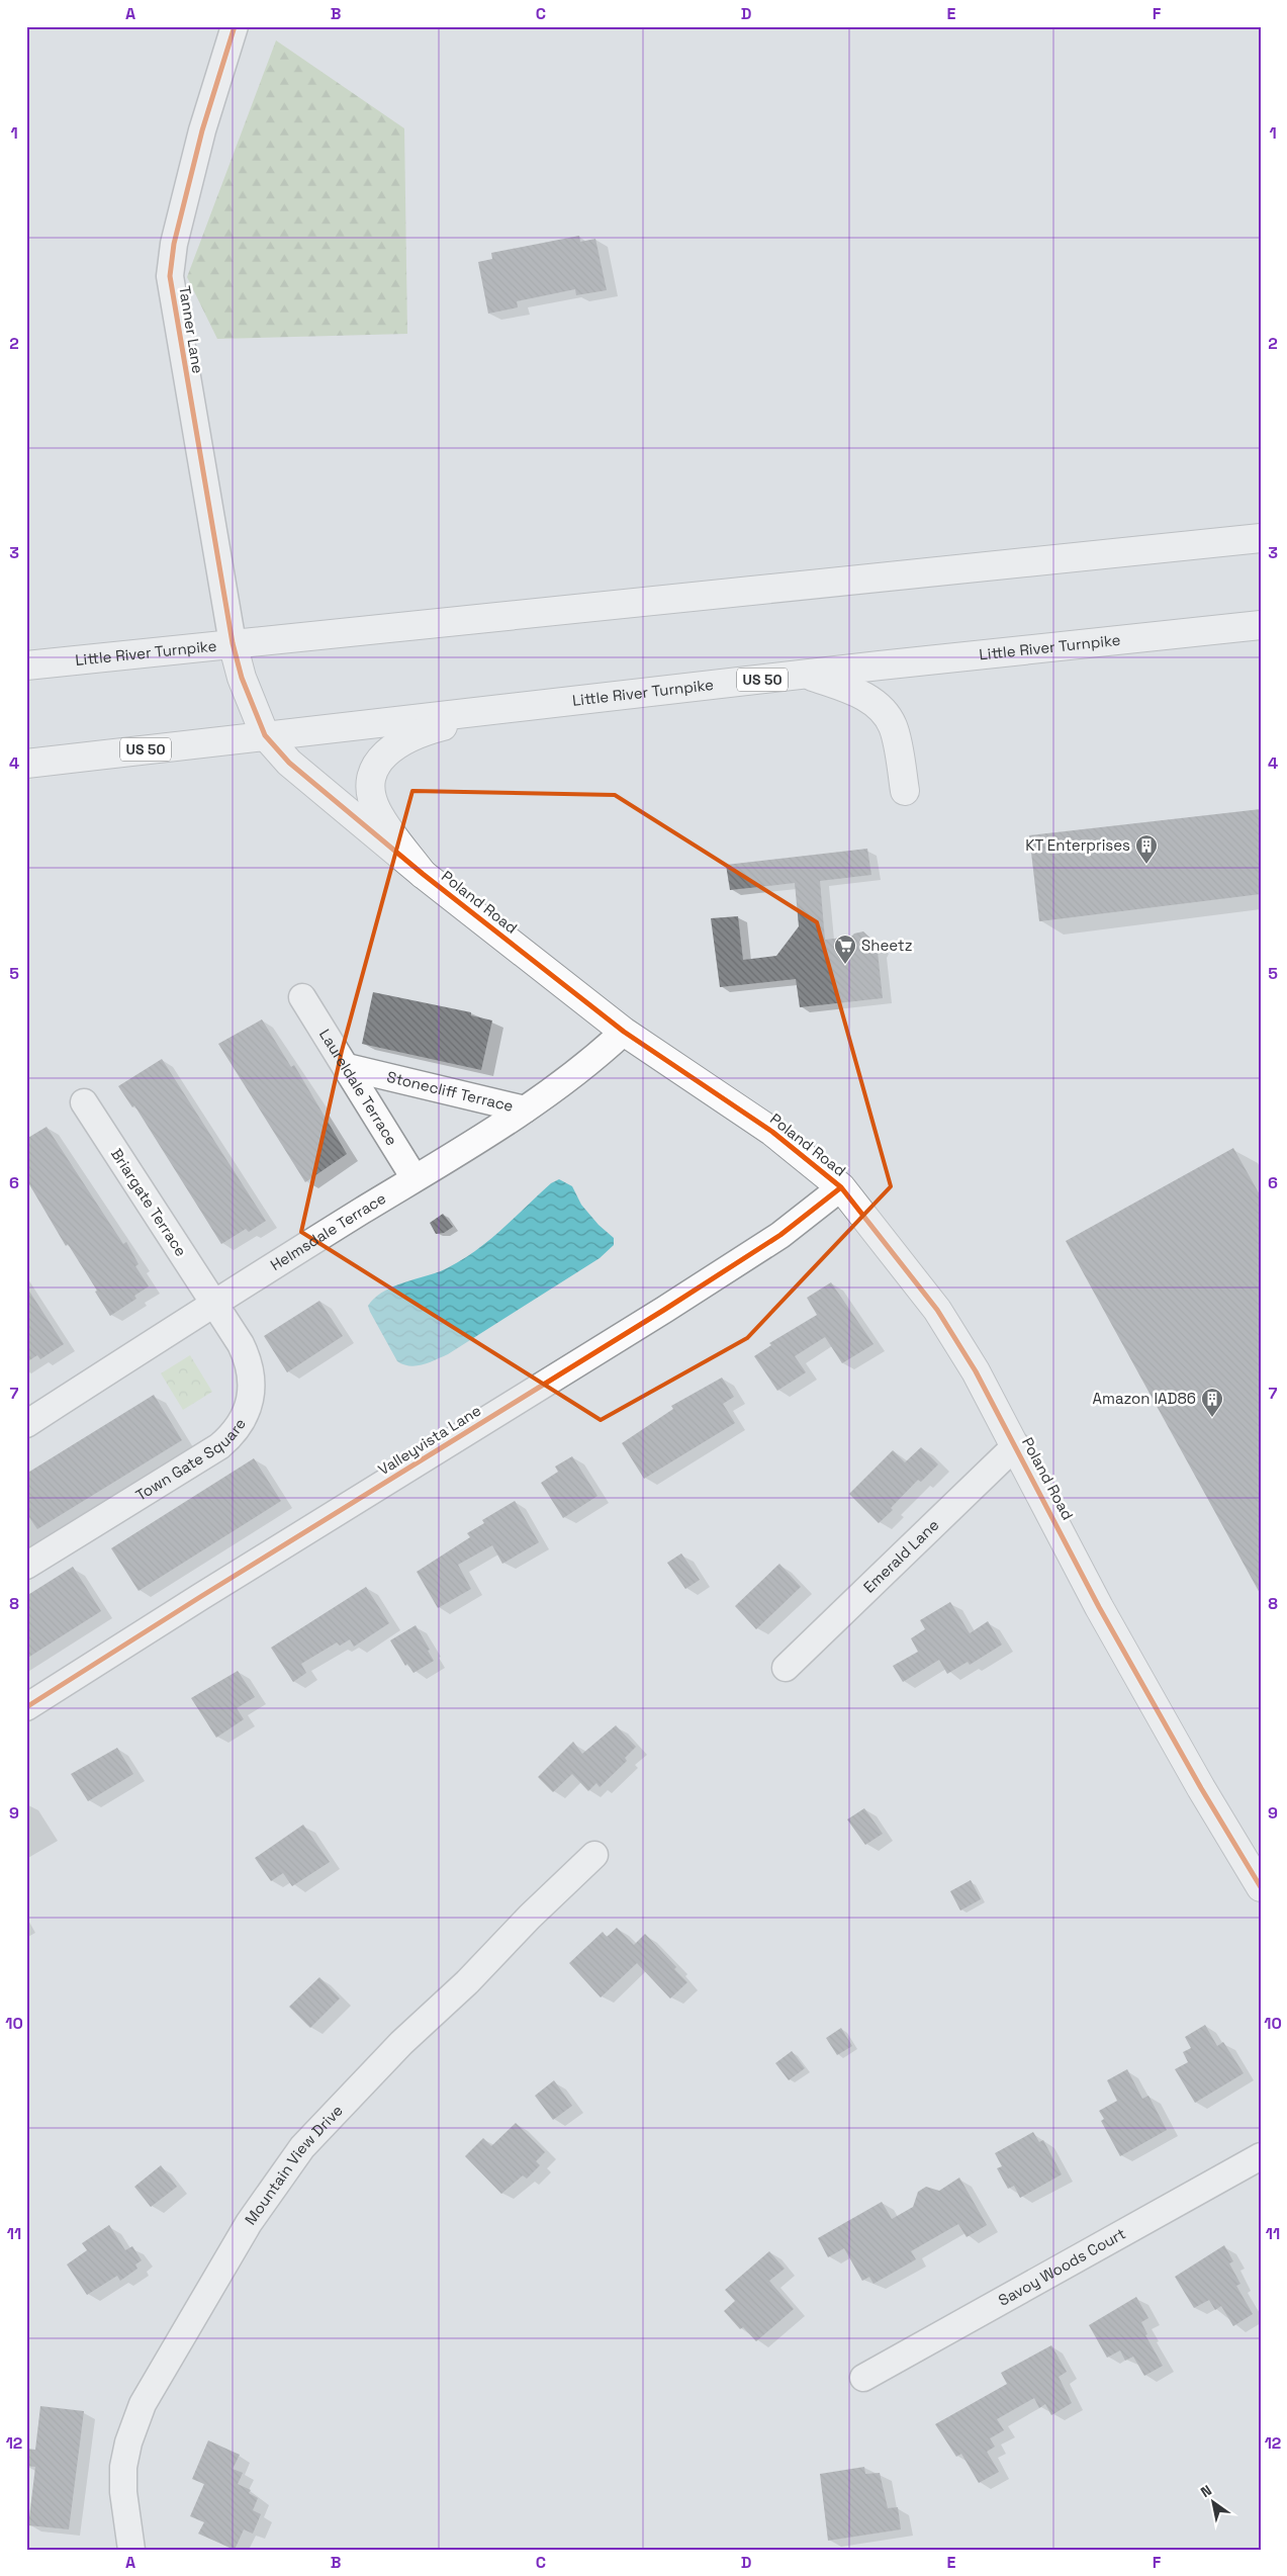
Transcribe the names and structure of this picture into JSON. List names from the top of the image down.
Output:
{
  "streets": {
    "main road": ["Little River Turnpike", "US 50", "Poland Road"],
    "street": [
      "Tanner Lane",
      "Laureldale Terrace",
      "Stonecliff Terrace",
      "Briargate Terrace",
      "Helmsdale Terrace",
      "Valleyvista Lane",
      "Town Gate Square",
      "Emerald Lane",
      "Mountain View Drive",
      "Savoy Woods Court"
    ]
  },
  "crossings": [
    ["Tanner Lane", "Little River Turnpike"],
    ["Tanner Lane", "Poland Road"],
    ["Little River Turnpike", "Poland Road"],
    ["Poland Road", "Helmsdale Terrace"],
    ["Poland Road", "Valleyvista Lane"],
    ["Poland Road", "Emerald Lane"],
    ["Laureldale Terrace", "Stonecliff Terrace"],
    ["Laureldale Terrace", "Helmsdale Terrace"],
    ["Stonecliff Terrace", "Helmsdale Terrace"],
    ["Briargate Terrace", "Helmsdale Terrace"],
    ["Briargate Terrace", "Town Gate Square"],
    ["Helmsdale Terrace", "Town Gate Square"]
  ],
  "places": {
    "building": ["KT Enterprises", "Amazon IAD86"],
    "supermarket": ["Sheetz"]
  },
  "north": "top left",
  "grid": {
    "columns": [
      "A",
      "B",
      "C",
      "D",
      "E",
      "F"
    ],
    "rows": [
      "1",
      "2",
      "3",
      "4",
      "5",
      "6",
      "7",
      "8",
      "9",
      "10",
      "11",
      "12"
    ]
  }
}
